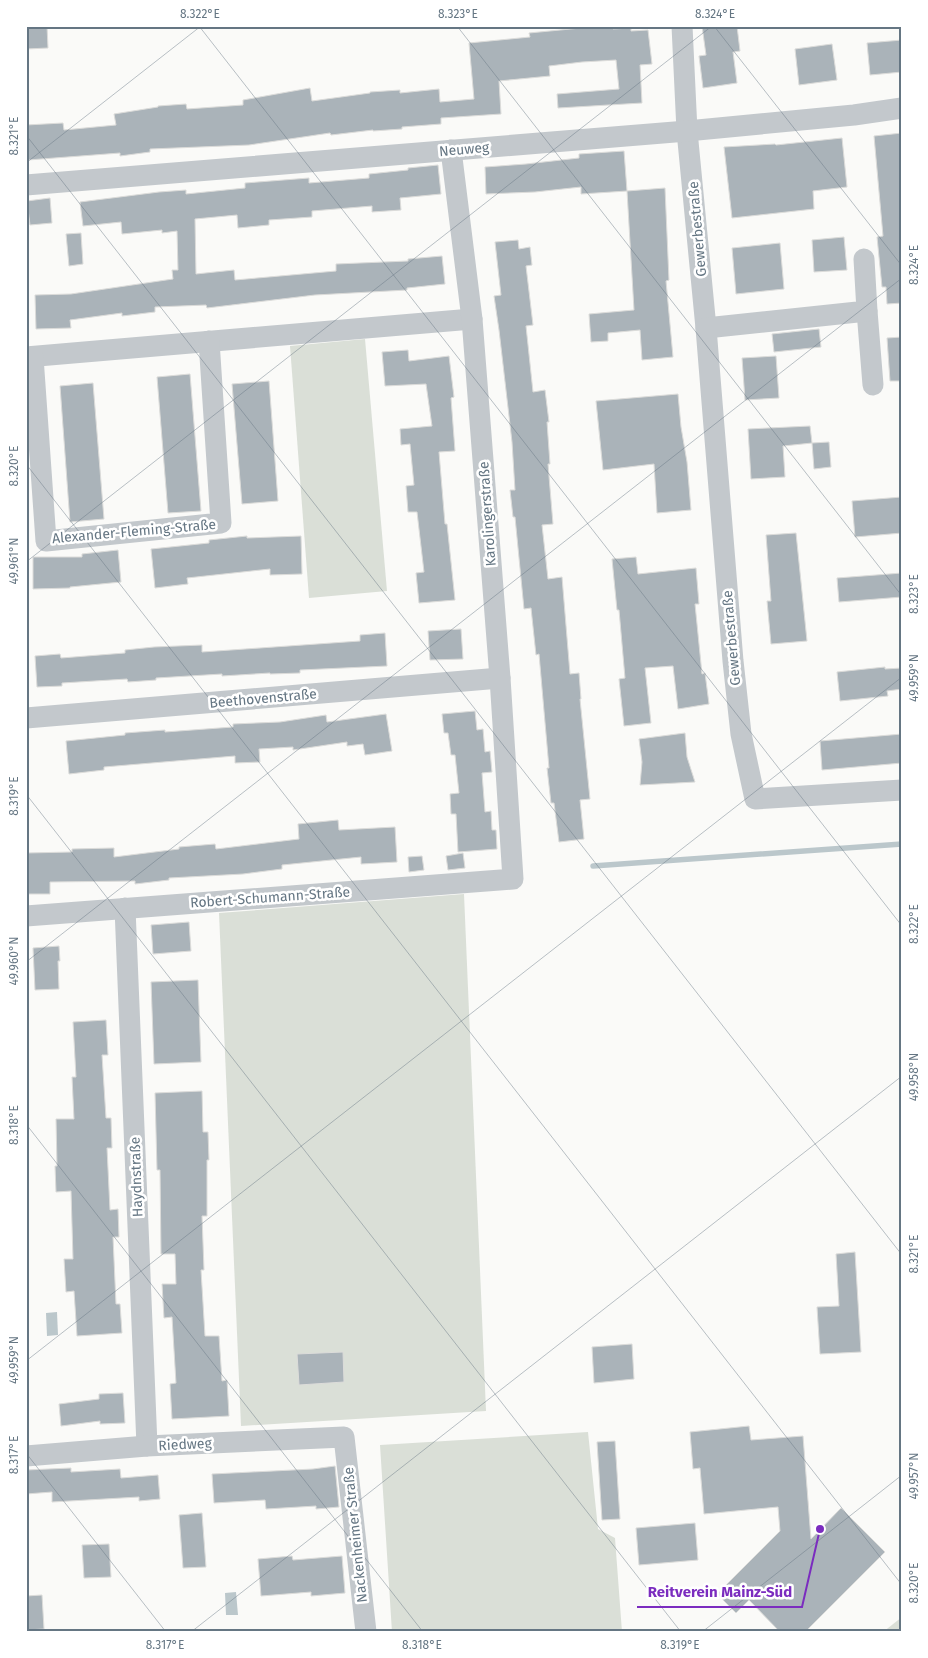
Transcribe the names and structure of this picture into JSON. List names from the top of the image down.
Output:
{
  "streets": {
    "street": [
      "Neuweg",
      "Gewerbestraße",
      "Karolingerstraße",
      "Alexander-Fleming-Straße",
      "Beethovenstraße",
      "Robert-Schumann-Straße",
      "Haydnstraße",
      "Riedweg",
      "Nackenheimer Straße"
    ]
  },
  "crossings": [
    ["Neuweg", "Gewerbestraße"],
    ["Neuweg", "Karolingerstraße"],
    ["Karolingerstraße", "Alexander-Fleming-Straße"],
    ["Karolingerstraße", "Beethovenstraße"],
    ["Karolingerstraße", "Robert-Schumann-Straße"],
    ["Robert-Schumann-Straße", "Haydnstraße"],
    ["Haydnstraße", "Riedweg"],
    ["Riedweg", "Nackenheimer Straße"]
  ],
  "places": ["Reitverein Mainz-Süd"],
  "coordinates": [
    "8.322°E",
    "8.323°E",
    "8.324°E",
    "8.321°E",
    "8.320°E",
    "49.961°N",
    "49.959°N",
    "8.319°E",
    "49.960°N",
    "49.958°N",
    "8.318°E",
    "8.317°E",
    "49.957°N"
  ]
}
